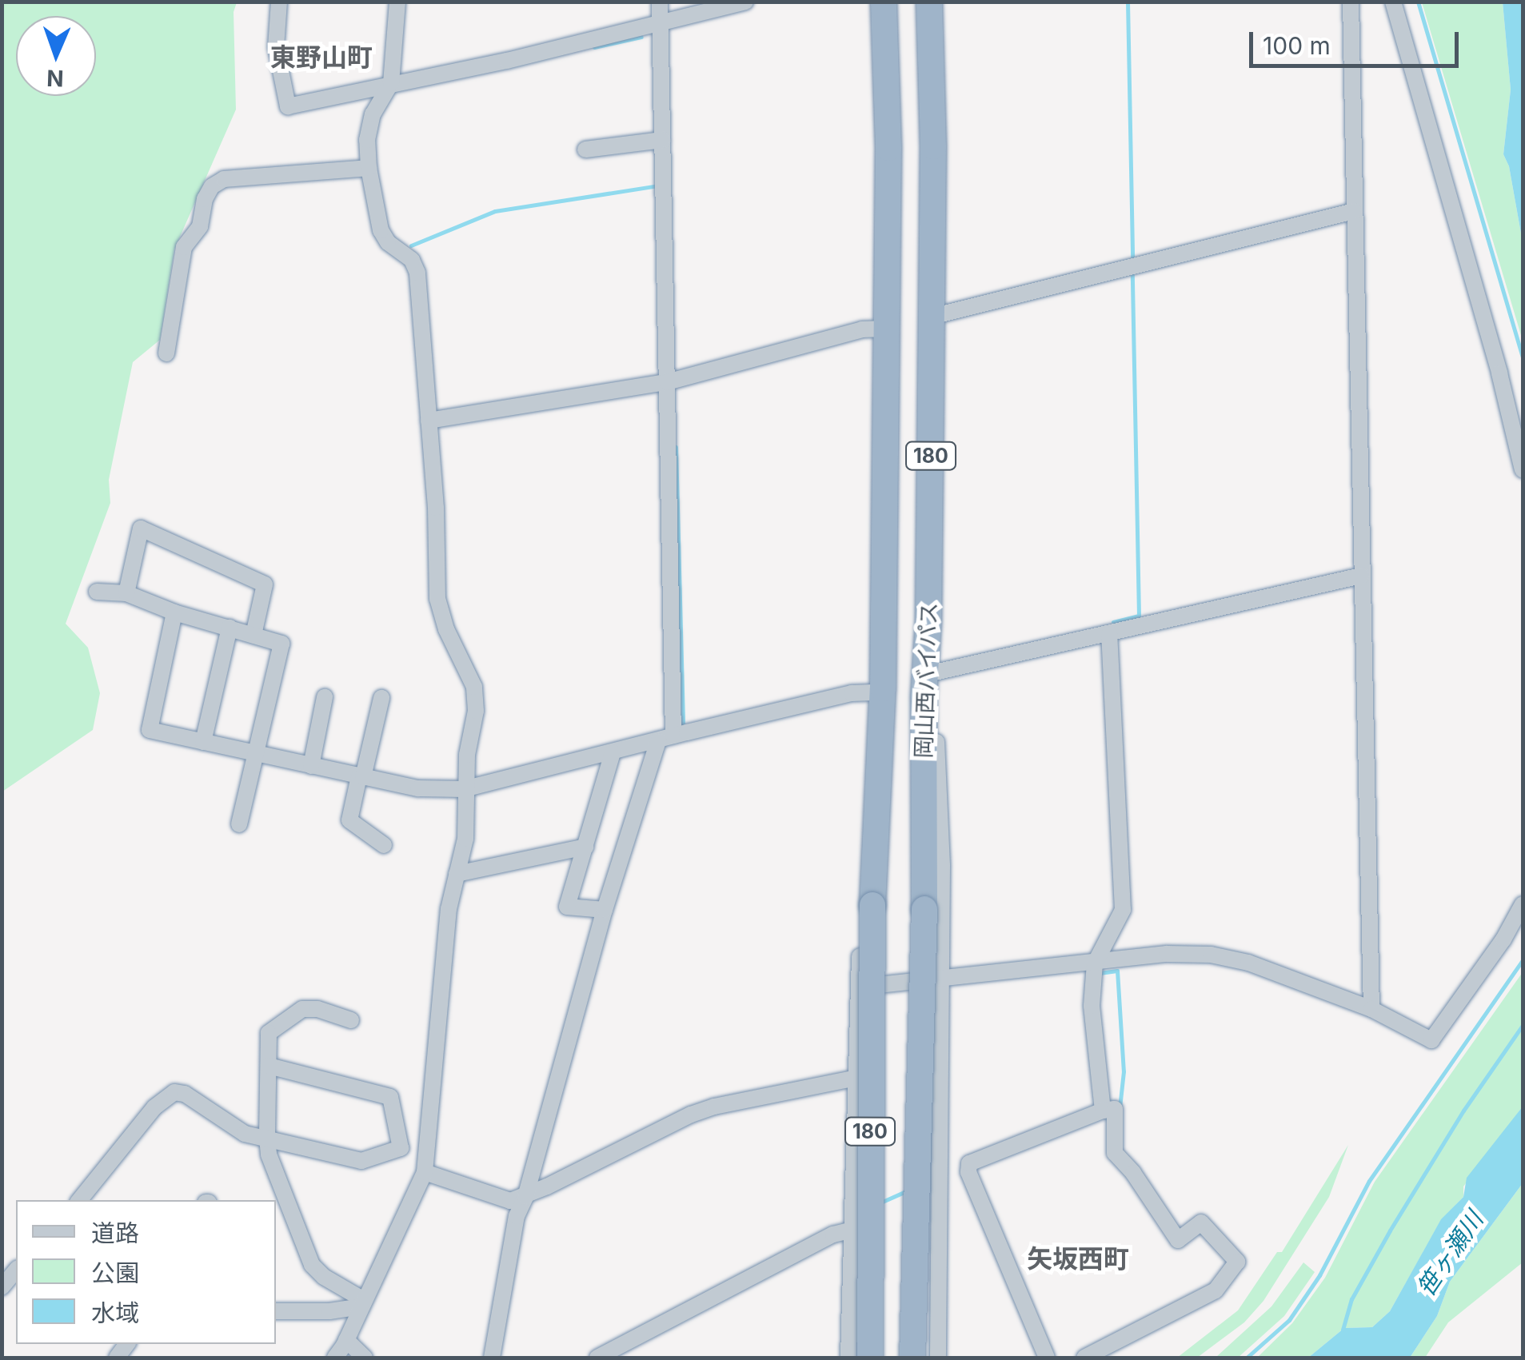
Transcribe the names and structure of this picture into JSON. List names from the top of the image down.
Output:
{
  "streets": {
    "highway": ["180", "岡山西バイパス"]
  },
  "districts": ["東野山町", "矢坂西町"],
  "water": ["笹ヶ瀬川"],
  "legend": ["道路", "公園", "水域"],
  "scale_bar": "100 m",
  "north": "bottom"
}
